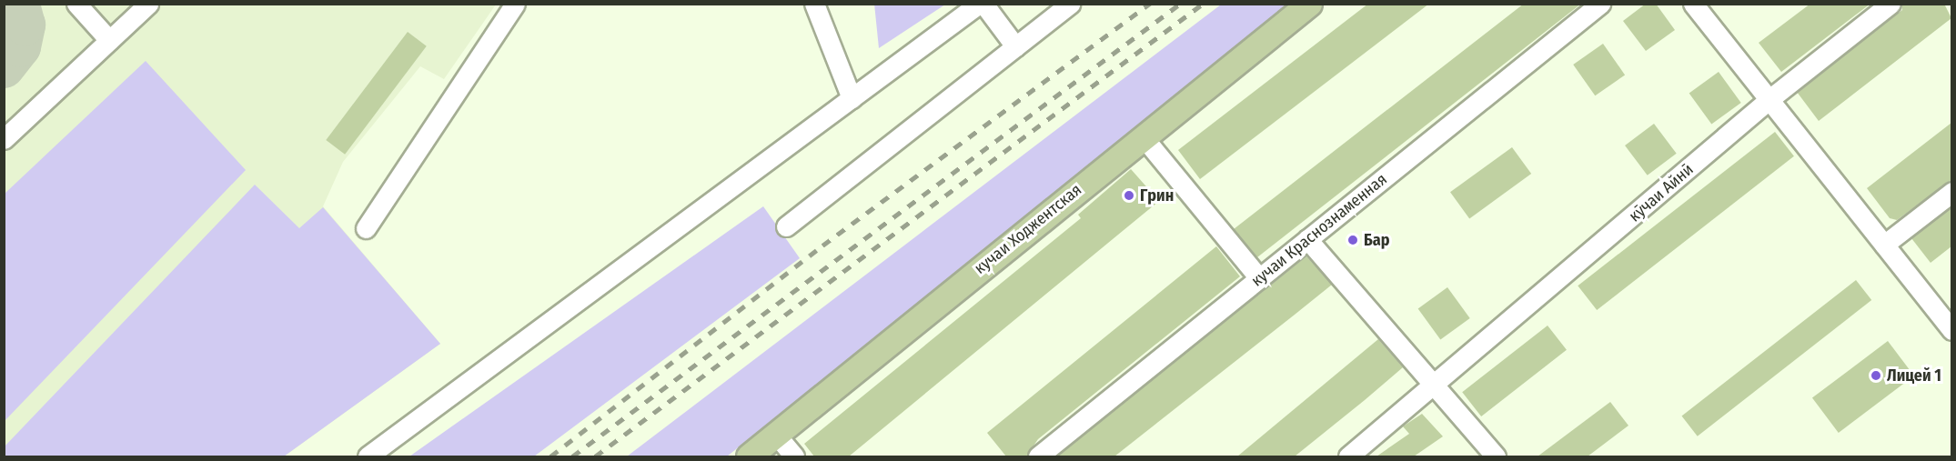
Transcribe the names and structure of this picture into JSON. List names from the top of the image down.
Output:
{
  "streets": {
    "main road": ["кучаи Ходжентская"],
    "street": ["кӯчаи Айнӣ", "кучаи Краснознаменная"]
  },
  "places": ["Грин", "Бар", "Лицей 1"]
}
